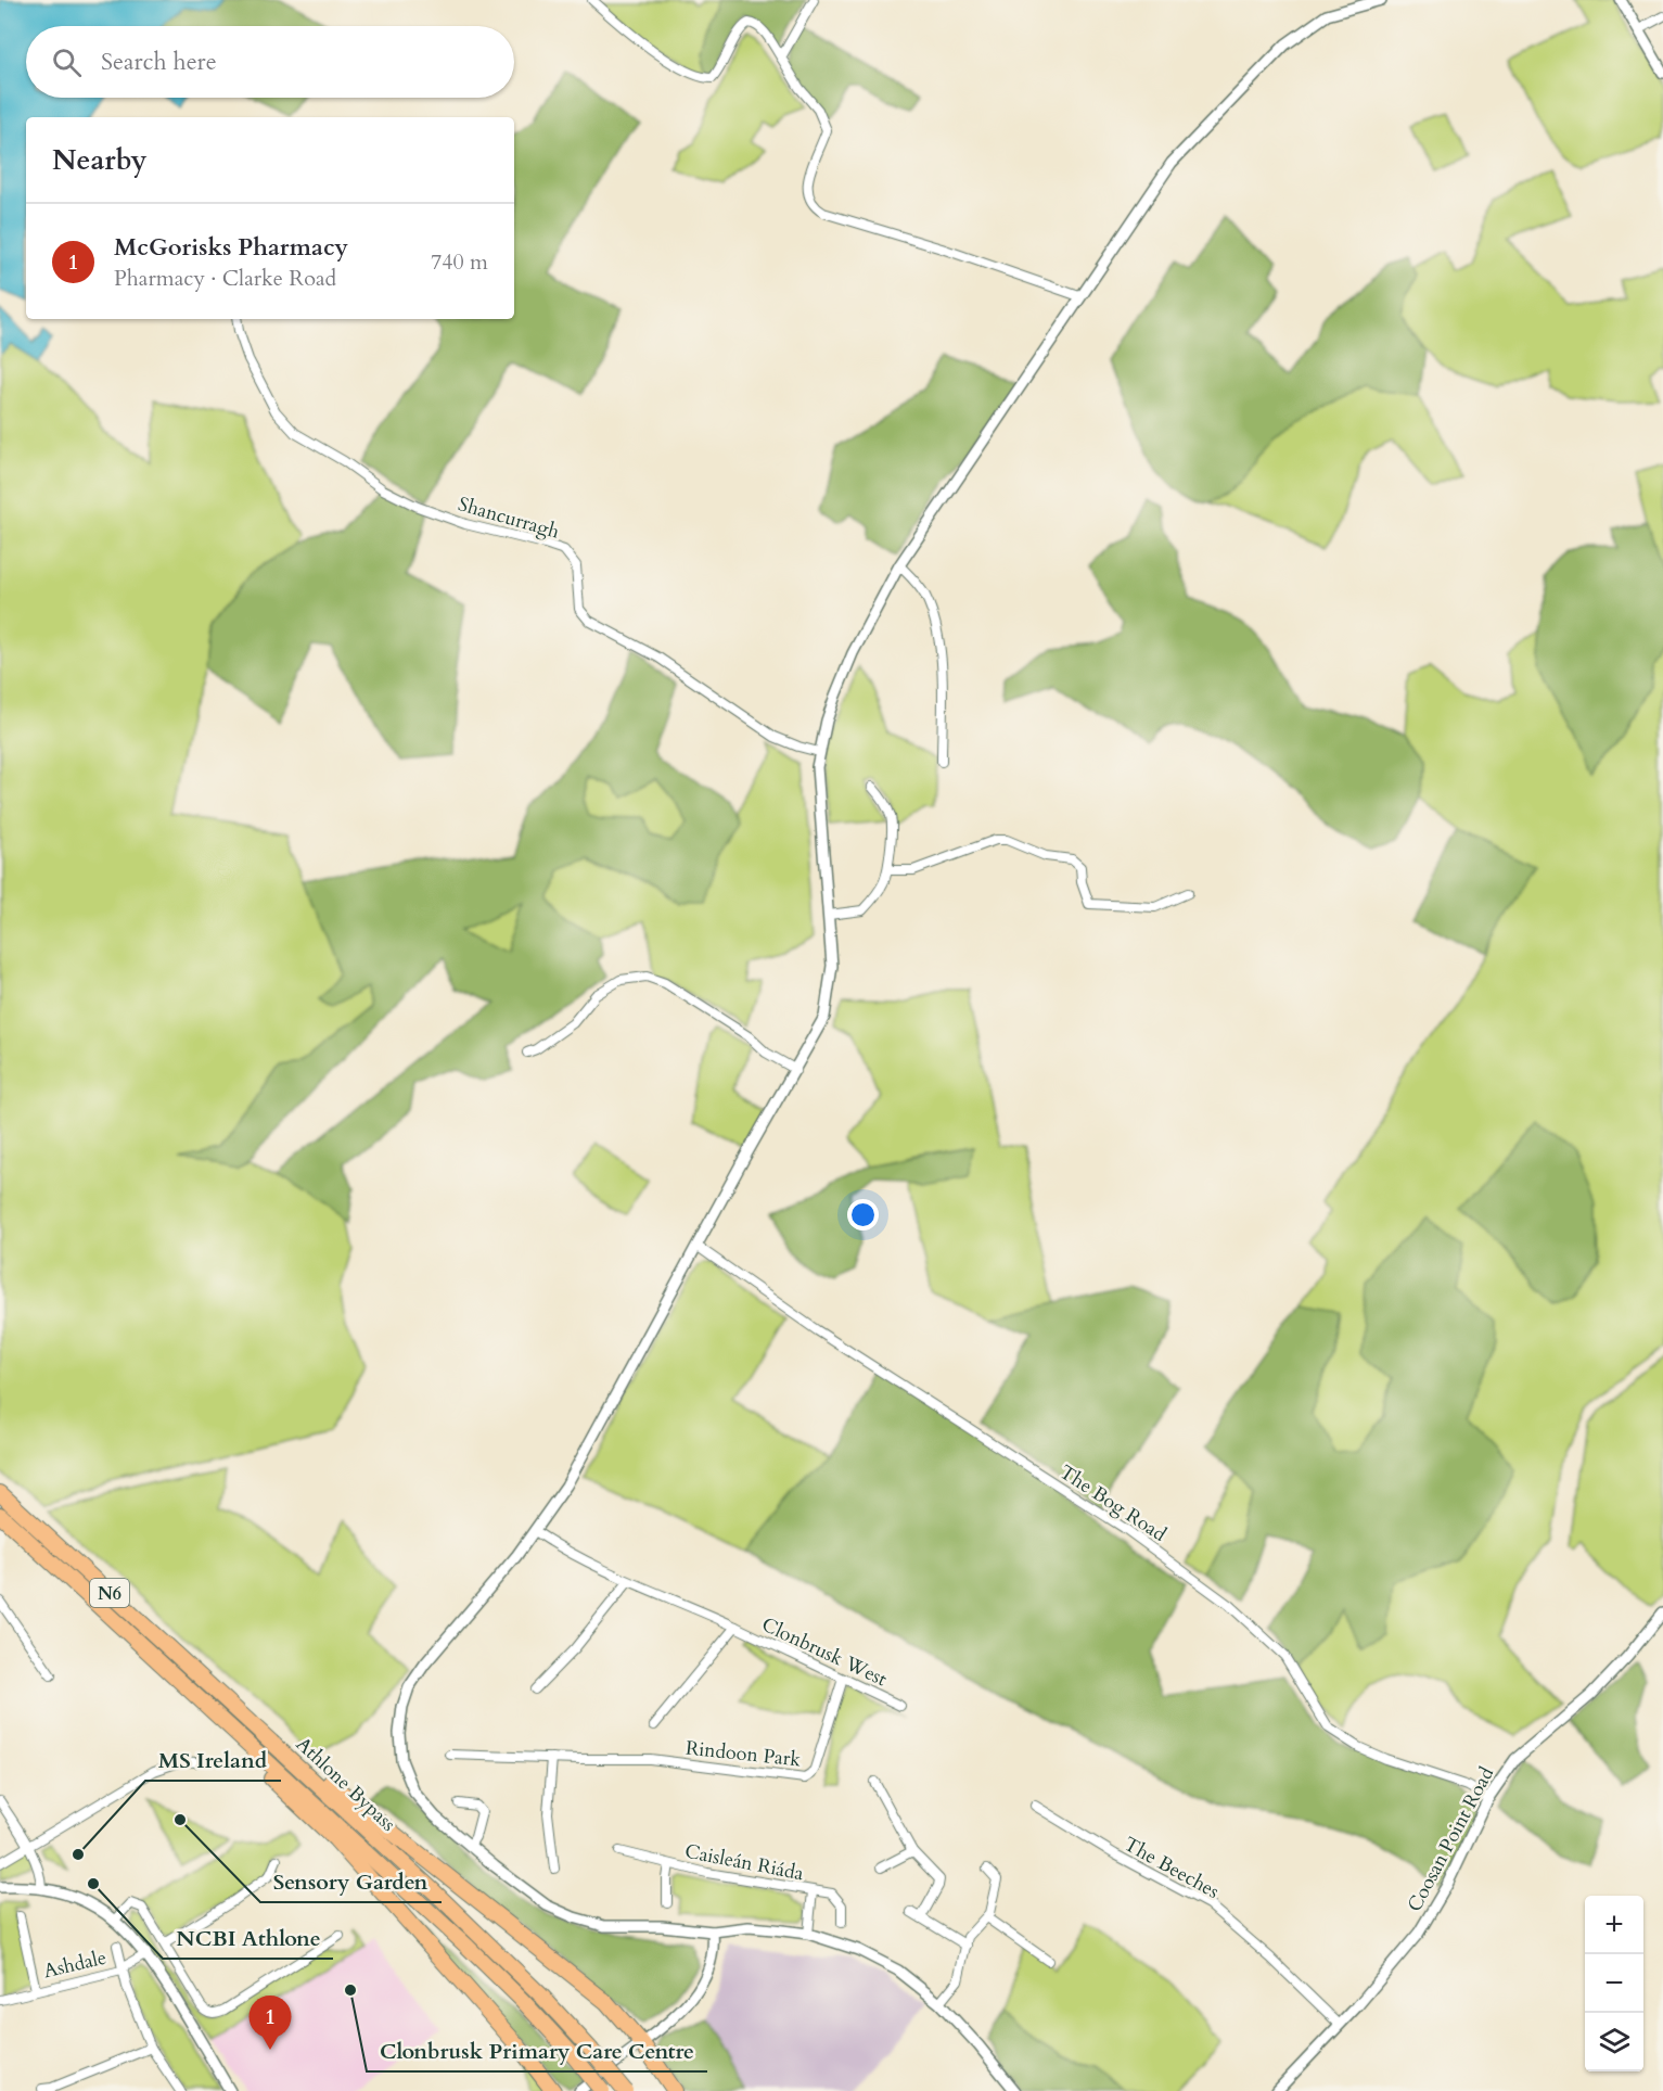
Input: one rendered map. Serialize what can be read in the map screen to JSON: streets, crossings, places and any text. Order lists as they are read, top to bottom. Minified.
{"streets":{"highway":["N6","Athlone Bypass"],"street":["Shancurragh","The Bog Road","Clonbrusk West","Rindoon Park","Coosan Point Road","Caisleán Riáda","The Beeches","Ashdale"]},"crossings":[["The Bog Road","Coosan Point Road"],["N6","Athlone Bypass"],["Clonbrusk West","Rindoon Park"],["Coosan Point Road","The Beeches"]],"places":["Sensory Garden","MS Ireland","NCBI Athlone","Clonbrusk Primary Care Centre"],"page":{"search":"Search here","heading":"Nearby","list":[{"mark":"1","name":"McGorisks Pharmacy","note":"Pharmacy · Clarke Road","value":"740 m"}],"map_buttons":["+","−"],"pins":"1"}}
